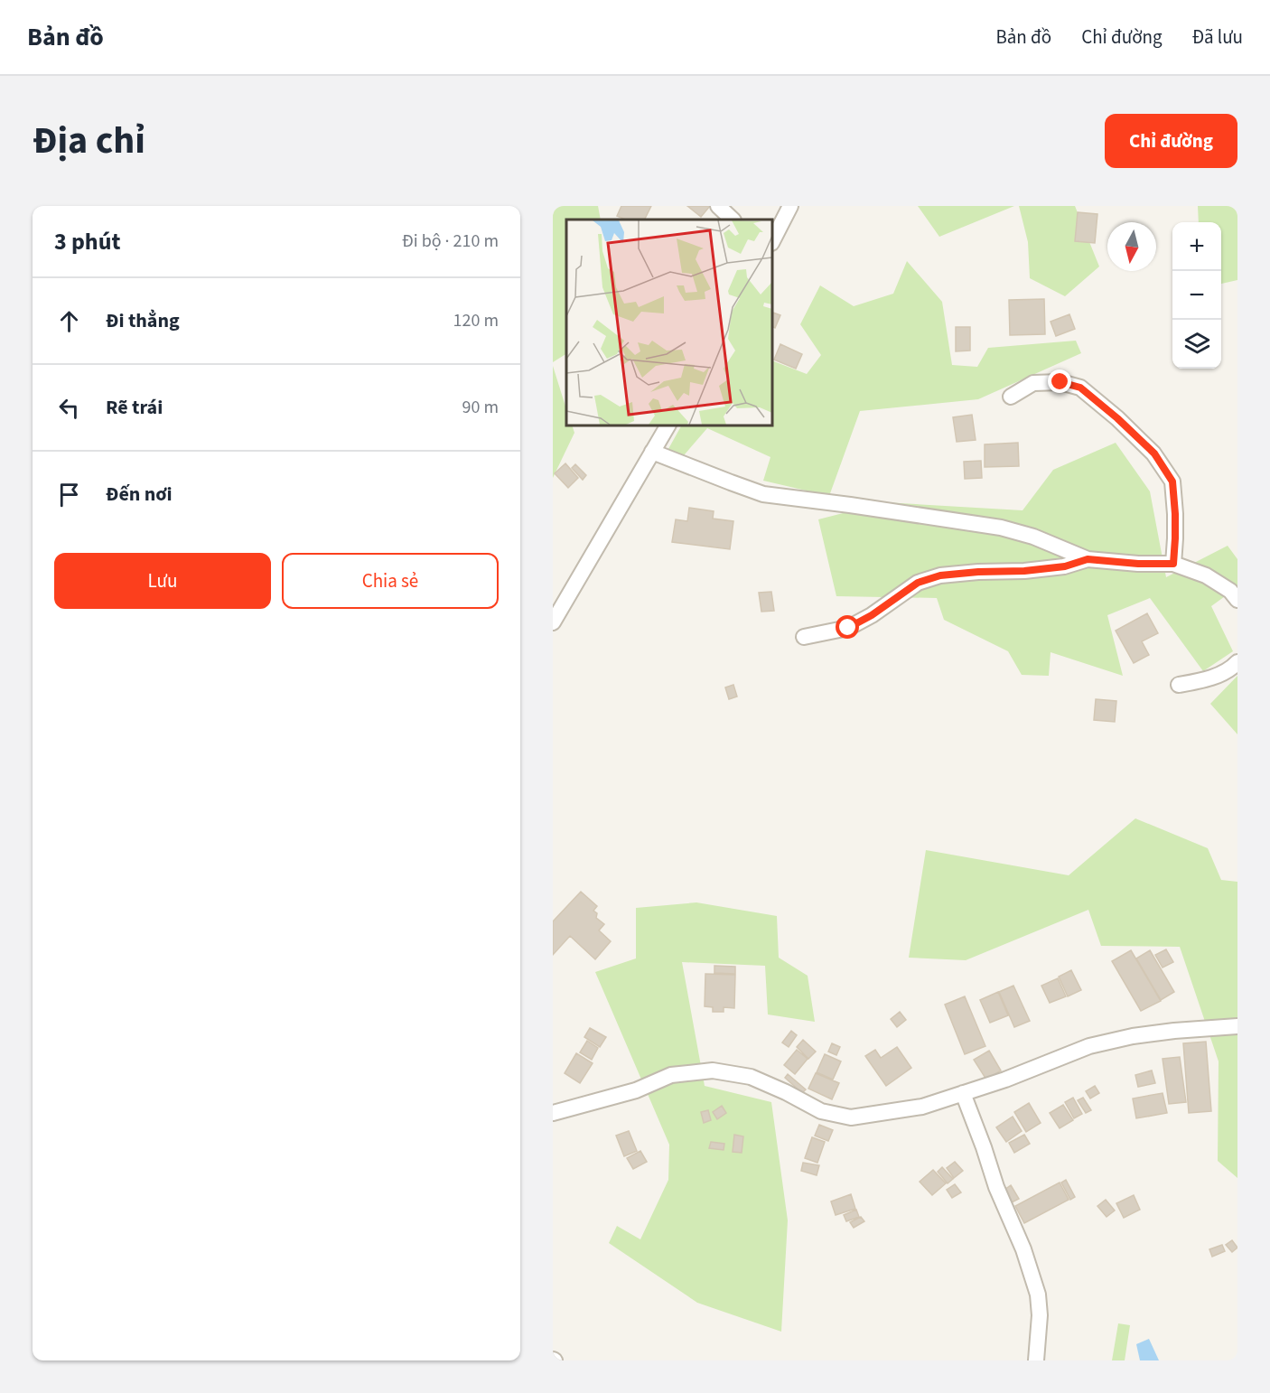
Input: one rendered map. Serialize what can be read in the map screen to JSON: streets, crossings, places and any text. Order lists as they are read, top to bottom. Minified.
{"north":"bottom","page":{"header":"Bản đồ","nav":["Bản đồ","Chỉ đường","Đã lưu"],"title":"Địa chỉ","buttons":["Chỉ đường",["Lưu","Chia sẻ"]],"heading":["3 phút","Đi bộ · 210 m"],"map_buttons":["+","−"],"list":[["Đi thẳng","120 m"],["Rẽ trái","90 m"],"Đến nơi"]}}
